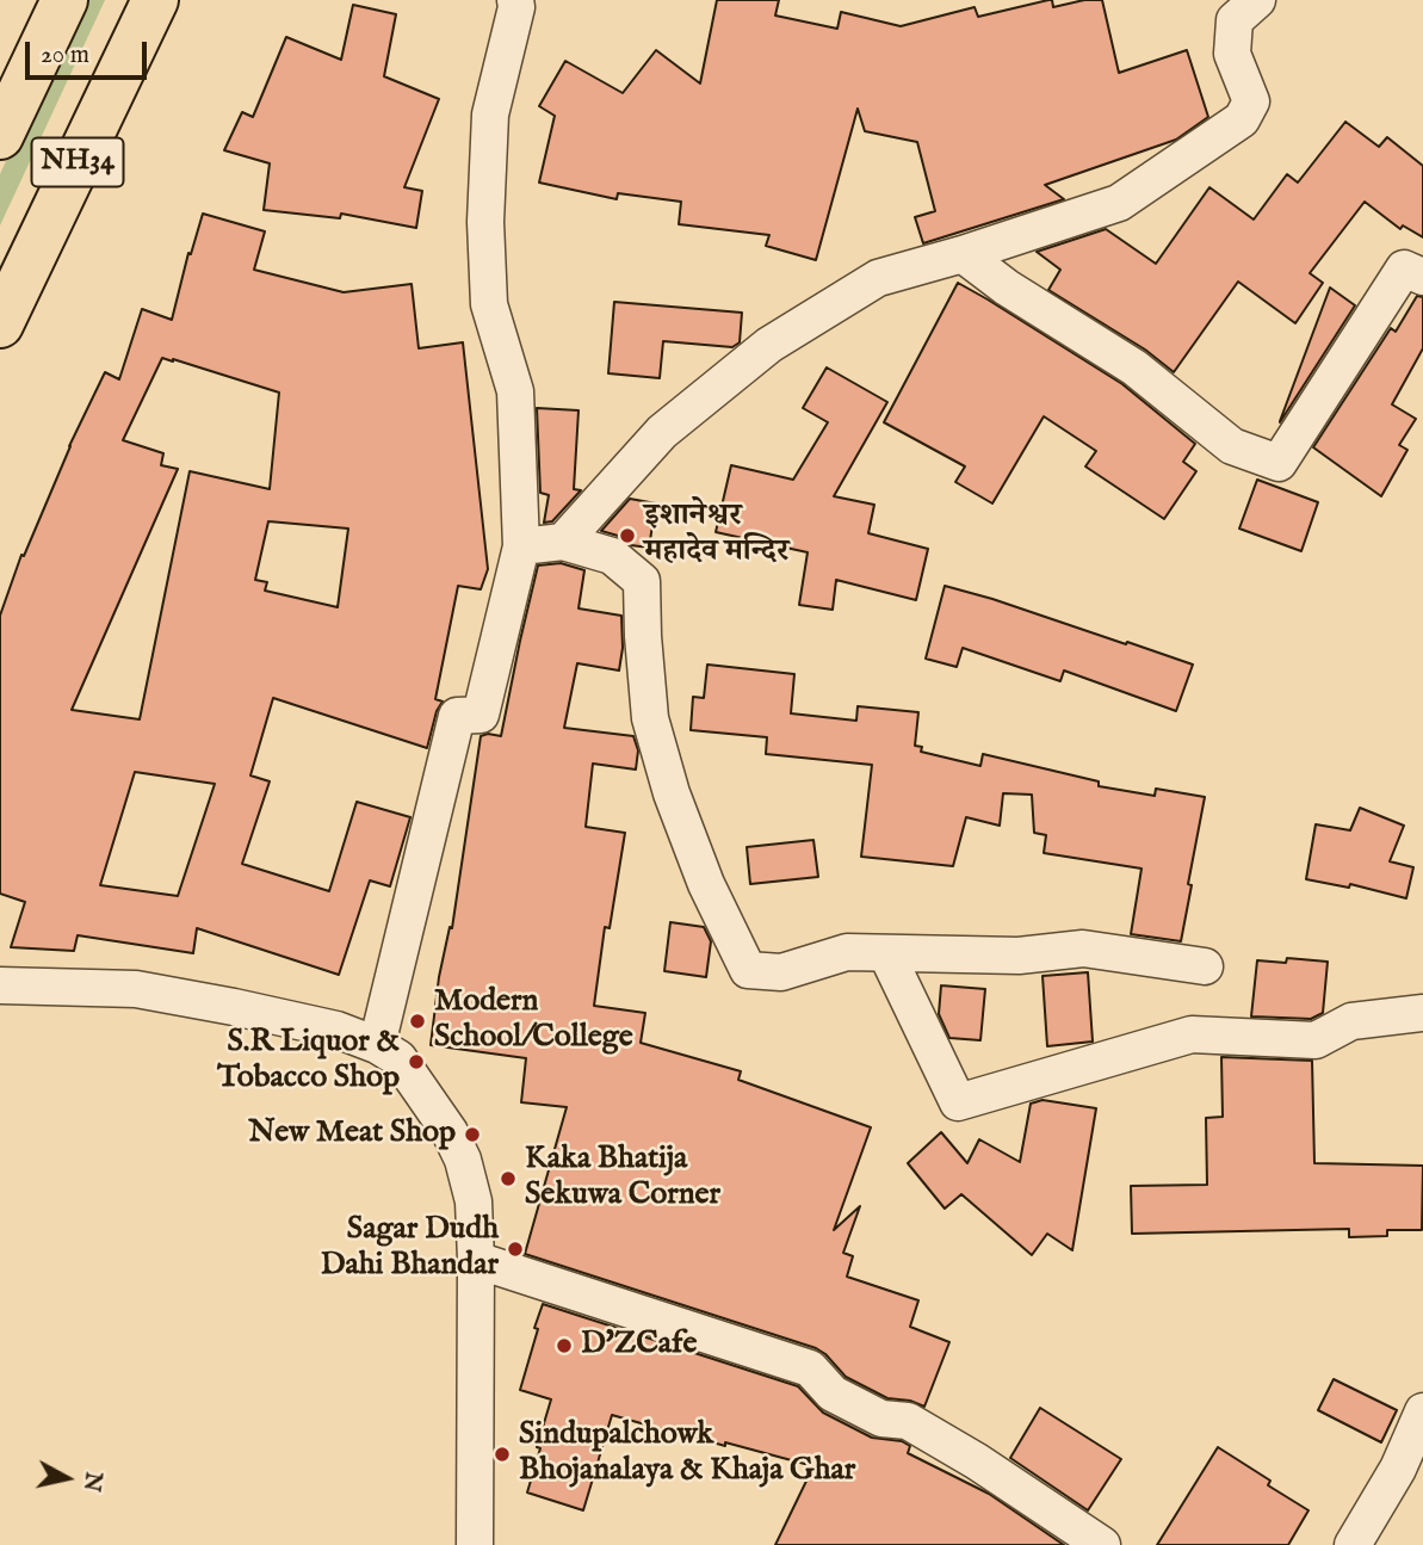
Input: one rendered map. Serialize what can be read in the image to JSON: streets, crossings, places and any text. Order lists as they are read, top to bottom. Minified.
{"streets":{"highway":["NH34"]},"places":["इशानेश्वर महादेव मन्दिर","Modern School/College","S.R Liquor & Tobacco Shop","New Meat Shop","Kaka Bhatija Sekuwa Corner","Sagar Dudh Dahi Bhandar","D'ZCafe","Sindupalchowk Bhojanalaya & Khaja Ghar"],"scale_bar":"20 m","north":"right"}
